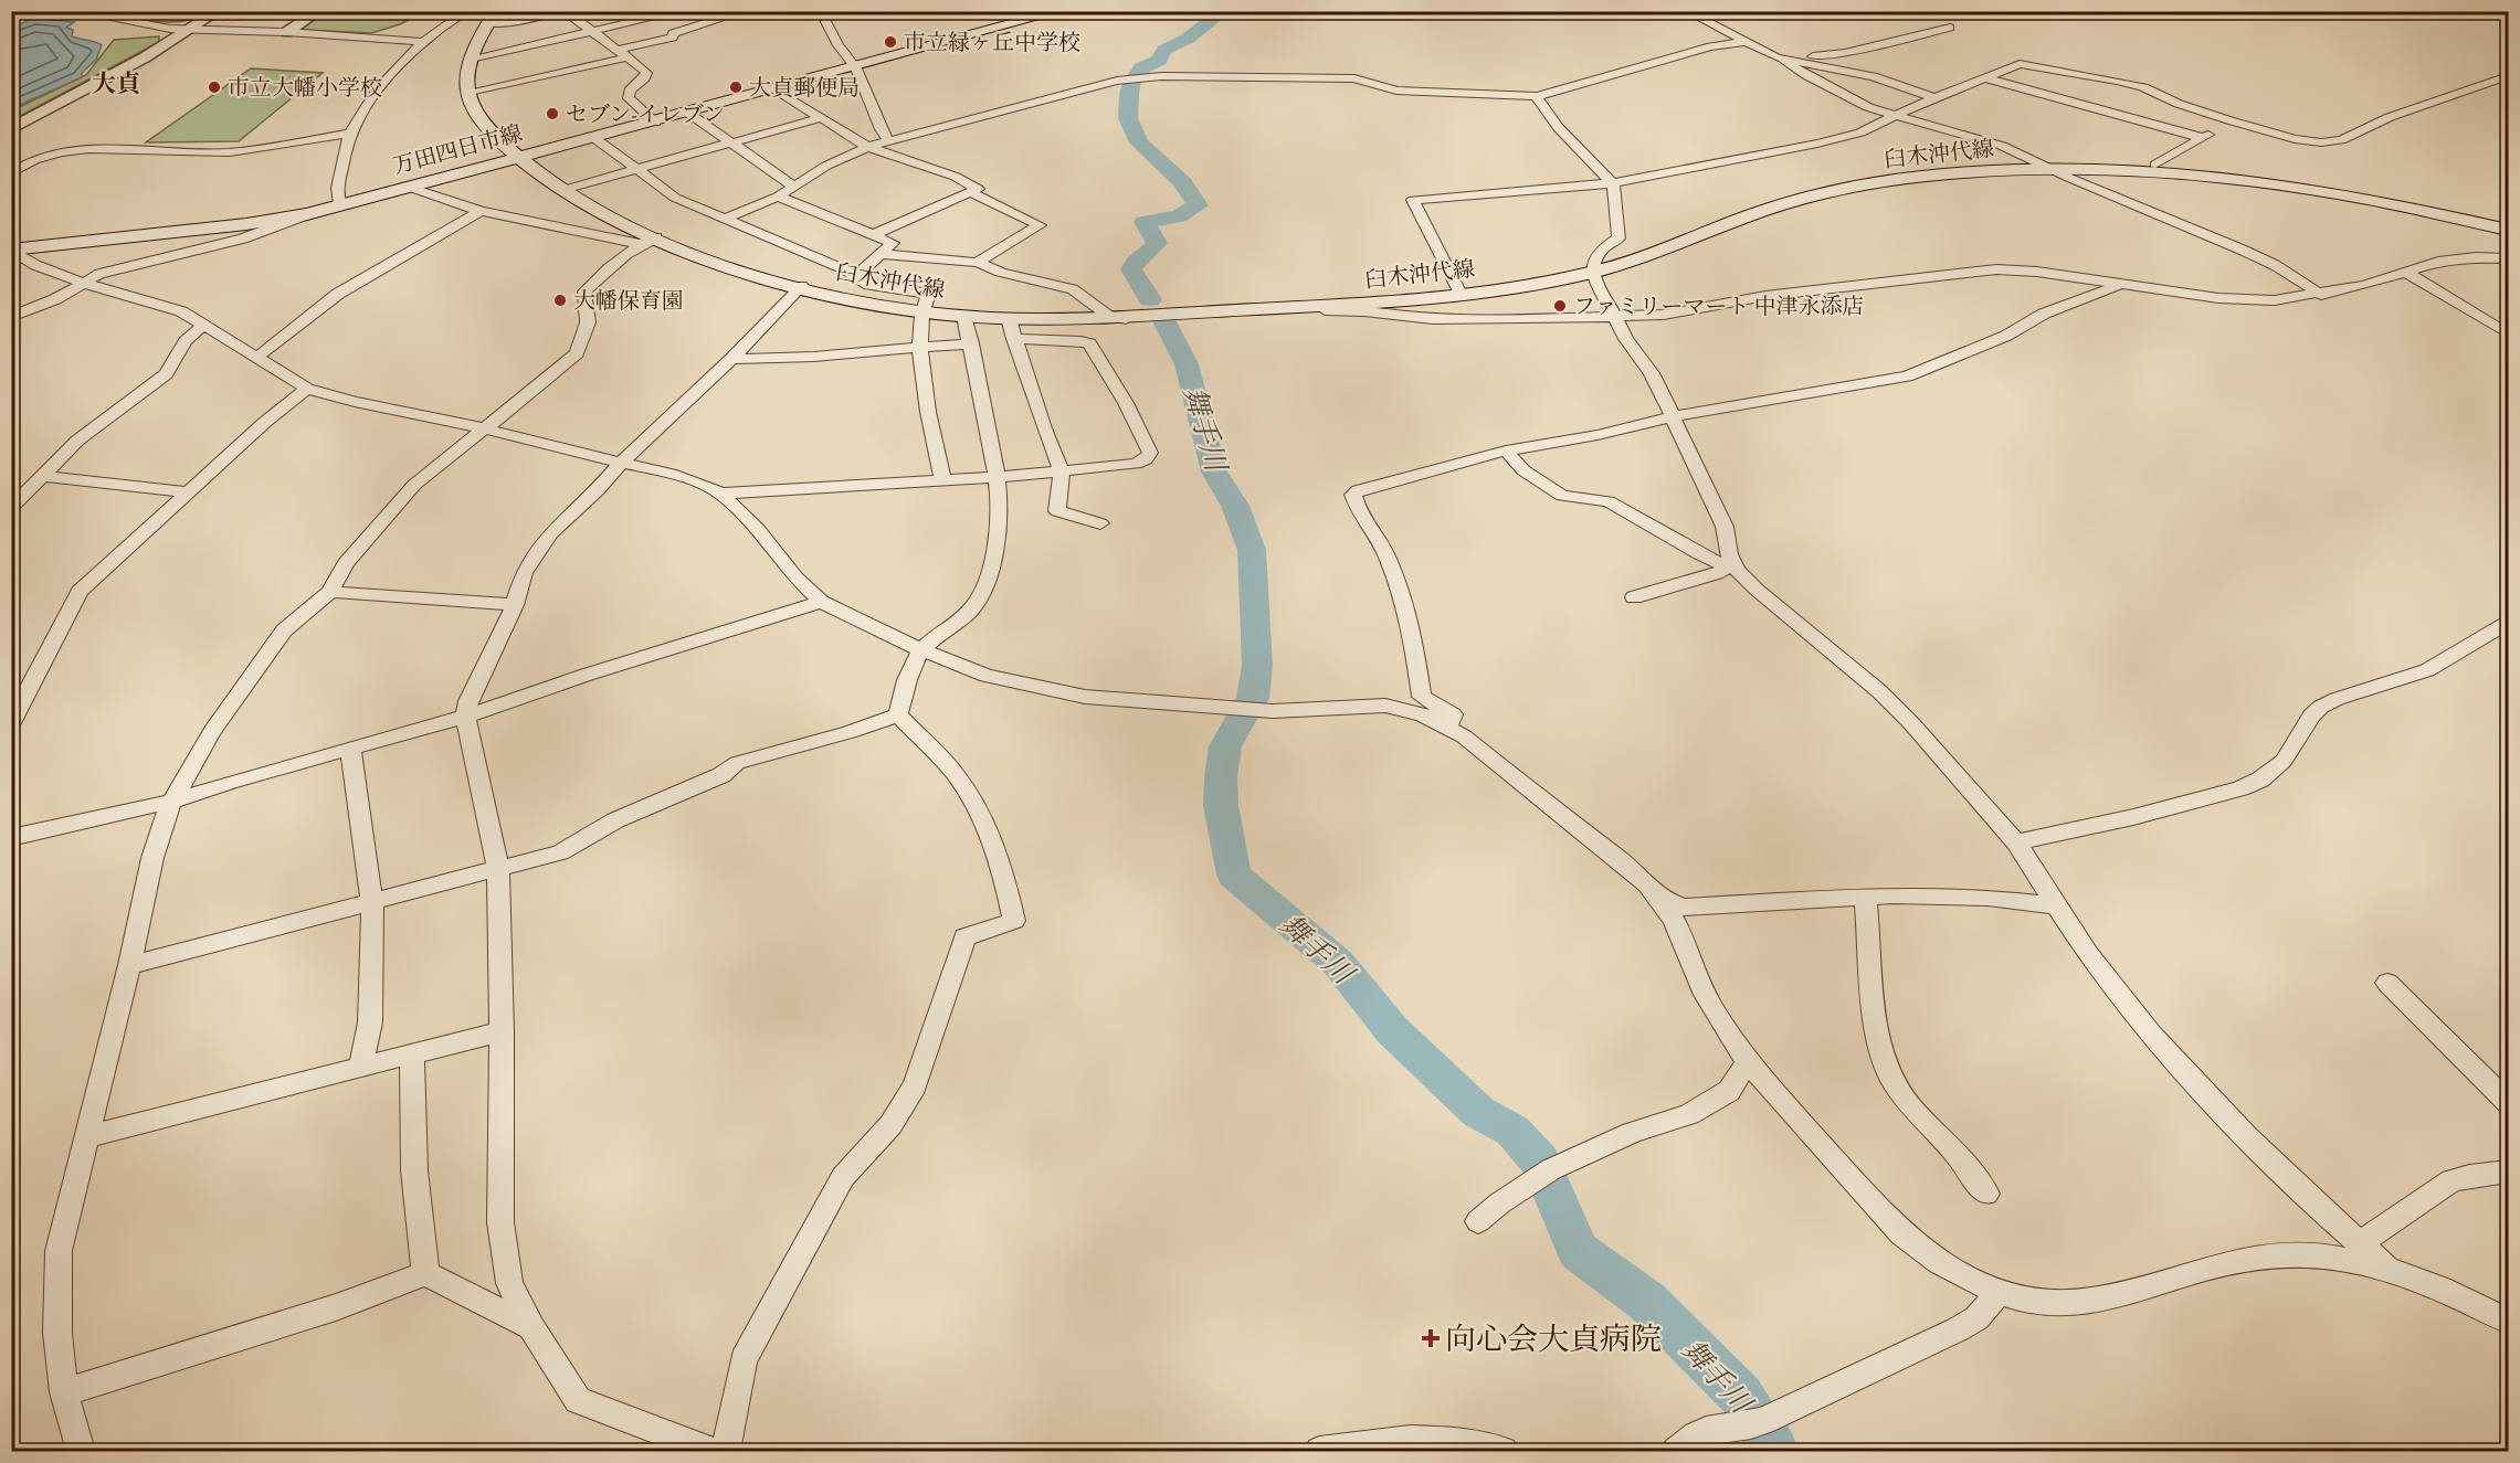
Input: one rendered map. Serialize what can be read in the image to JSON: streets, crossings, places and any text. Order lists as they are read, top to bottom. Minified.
{"streets":{"main road":["万田四日市線","臼木沖代線"]},"crossings":[["万田四日市線","臼木沖代線"]],"districts":["大貞"],"water":["舞手川"],"places":{"other":["市立緑ヶ丘中学校","市立大幡小学校","大貞郵便局","セブン-イレブン","大幡保育園","ファミリーマート 中津永添店"],"health":["向心会大貞病院"]}}
